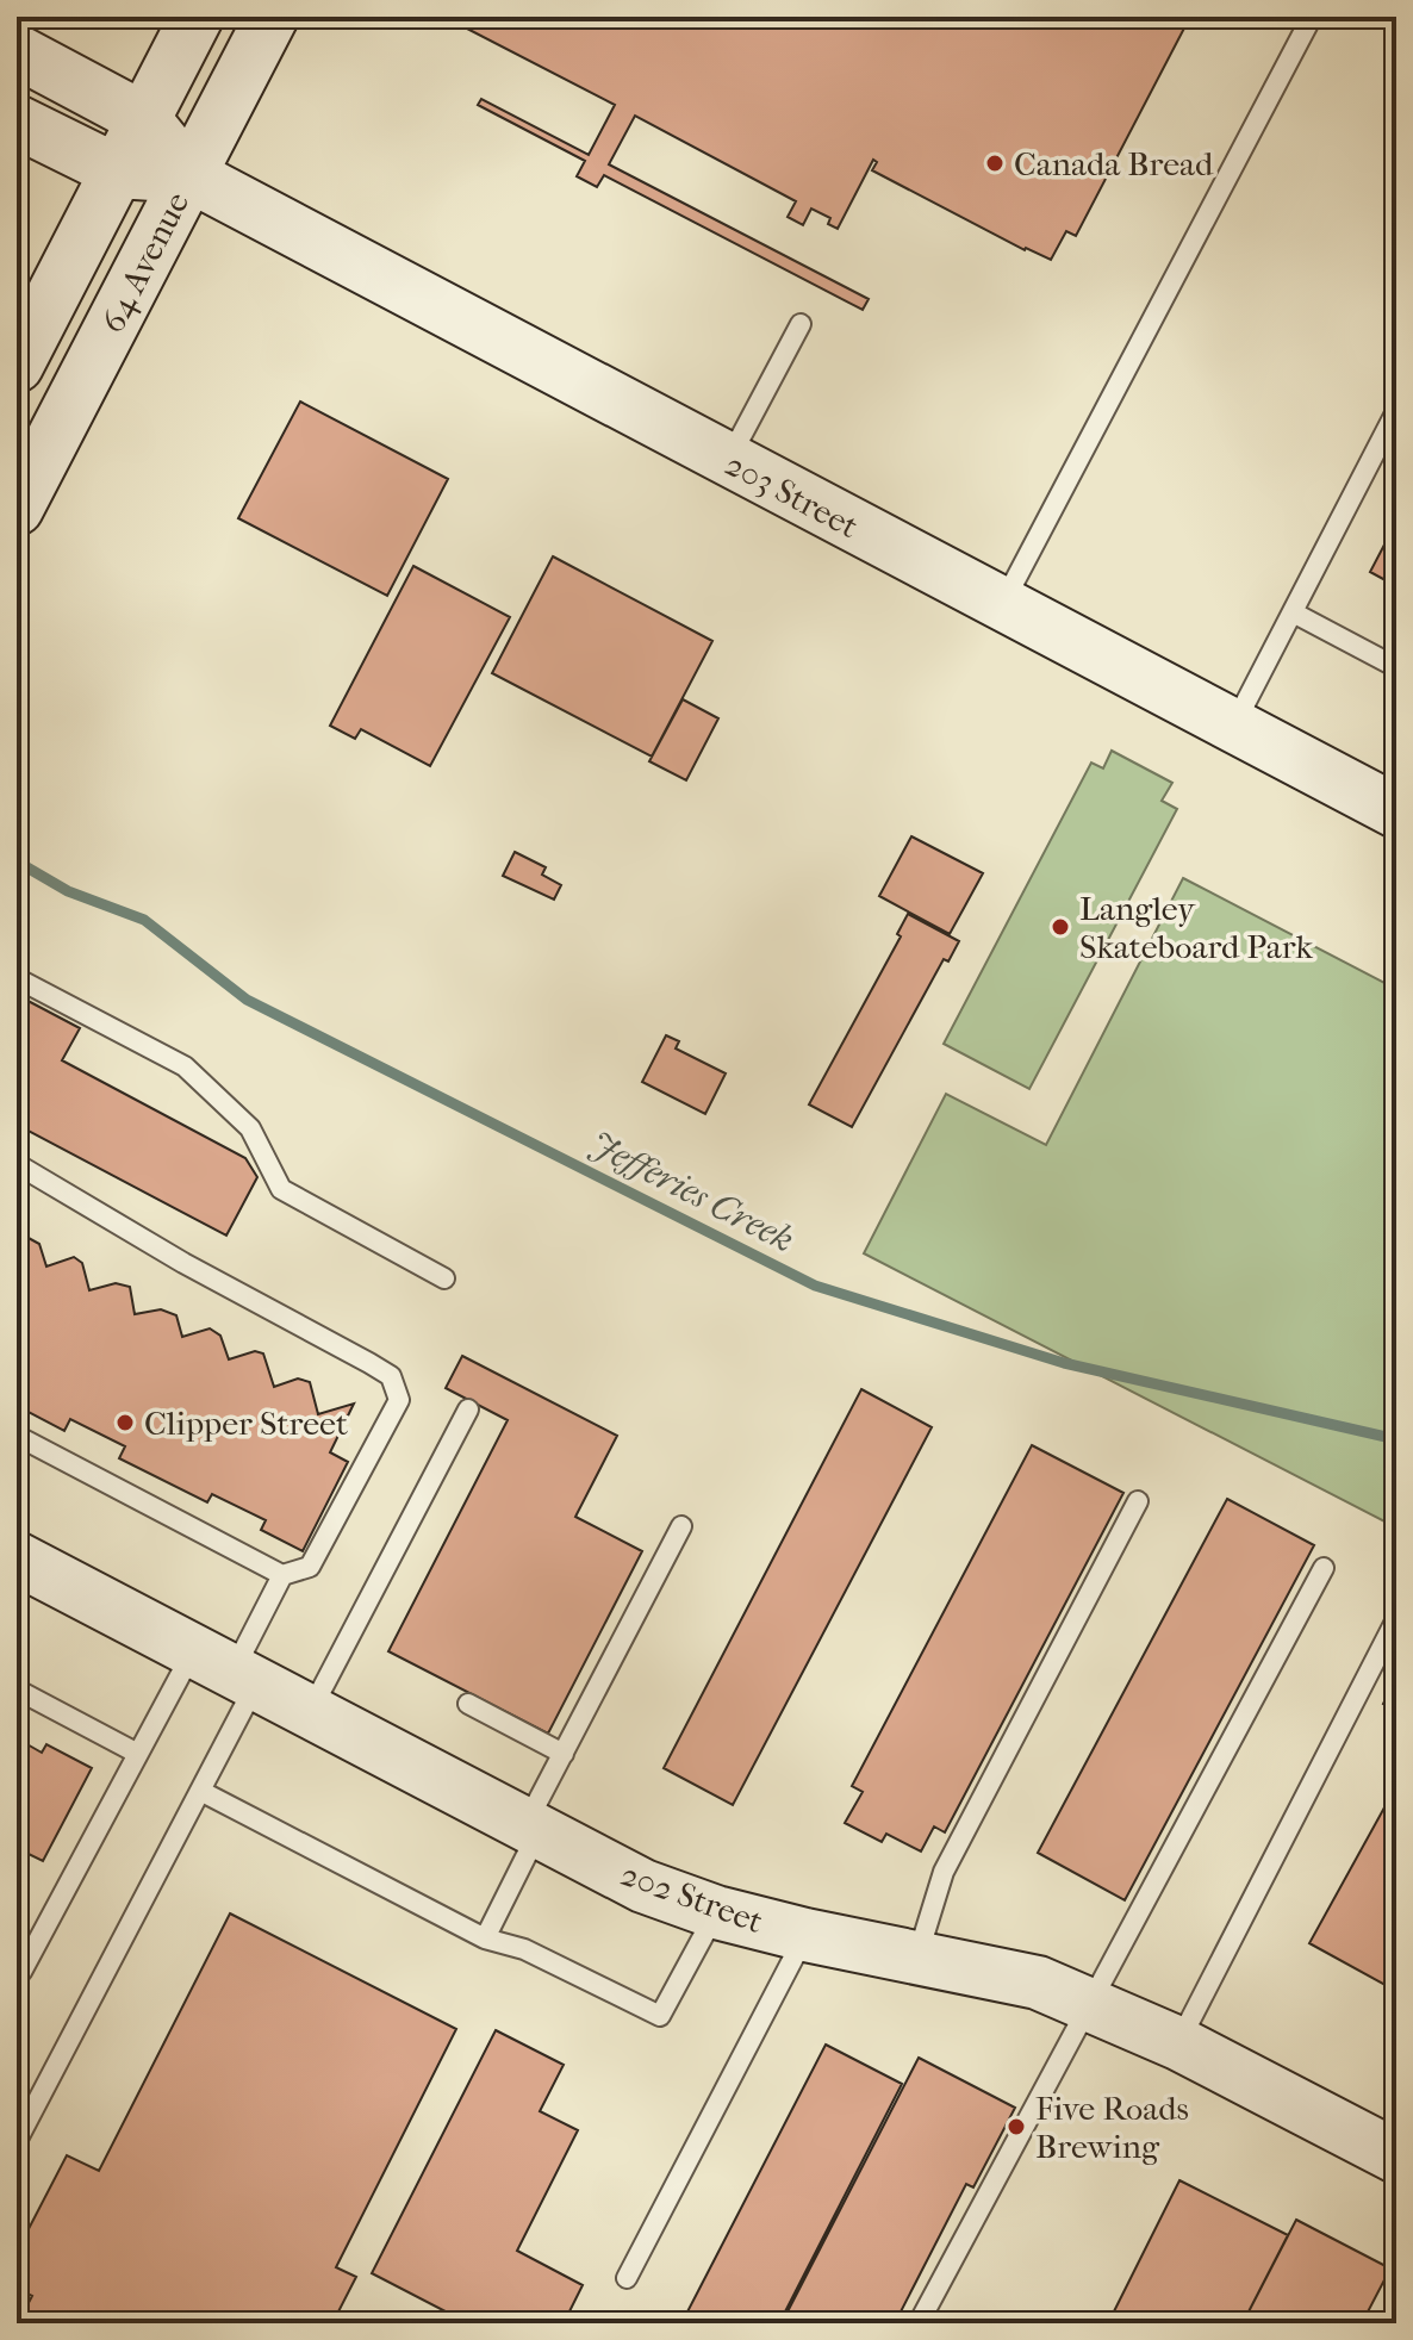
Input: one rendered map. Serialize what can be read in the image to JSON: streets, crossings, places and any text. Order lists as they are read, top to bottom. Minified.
{"streets":{"street":["64 Avenue","203 Street","202 Street"]},"crossings":[["64 Avenue","203 Street"]],"water":["Jefferies Creek"],"places":["Canada Bread","Langley Skateboard Park","Clipper Street","Five Roads Brewing"]}
